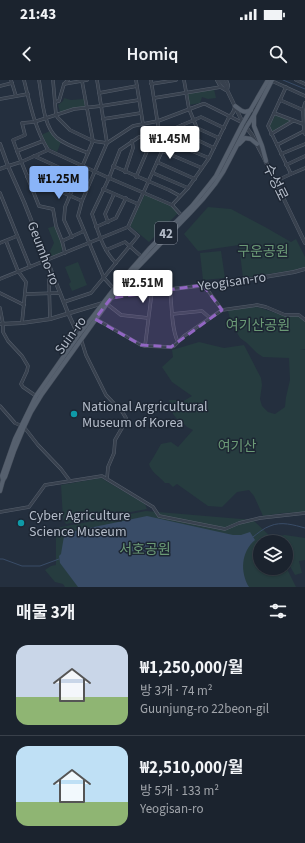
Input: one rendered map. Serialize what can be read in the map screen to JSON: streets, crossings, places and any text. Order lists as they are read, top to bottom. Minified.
{"streets":{"main road":["42","Suin-ro"],"street":["수성로","Geumho-ro","Yeogisan-ro"]},"crossings":[["수성로","Suin-ro"],["Geumho-ro","Suin-ro"],["Yeogisan-ro","Suin-ro"]],"parks":["구운공원","여기산공원","여기산","서호공원"],"places":["National Argricultural Museum of Korea","Cyber Agriculture Science Museum"],"page":{"status":"21:43","header":"Homiq","price":["₩1.45M","₩1.25M","₩2.51M"],"heading":"매물 3개","list":[{"name":"₩1,250,000/월","note":"방 3개 · 74 m² · Guunjung-ro 22beon-gil"},{"name":"₩2,510,000/월","note":"방 5개 · 133 m² · Yeogisan-ro"}]}}
